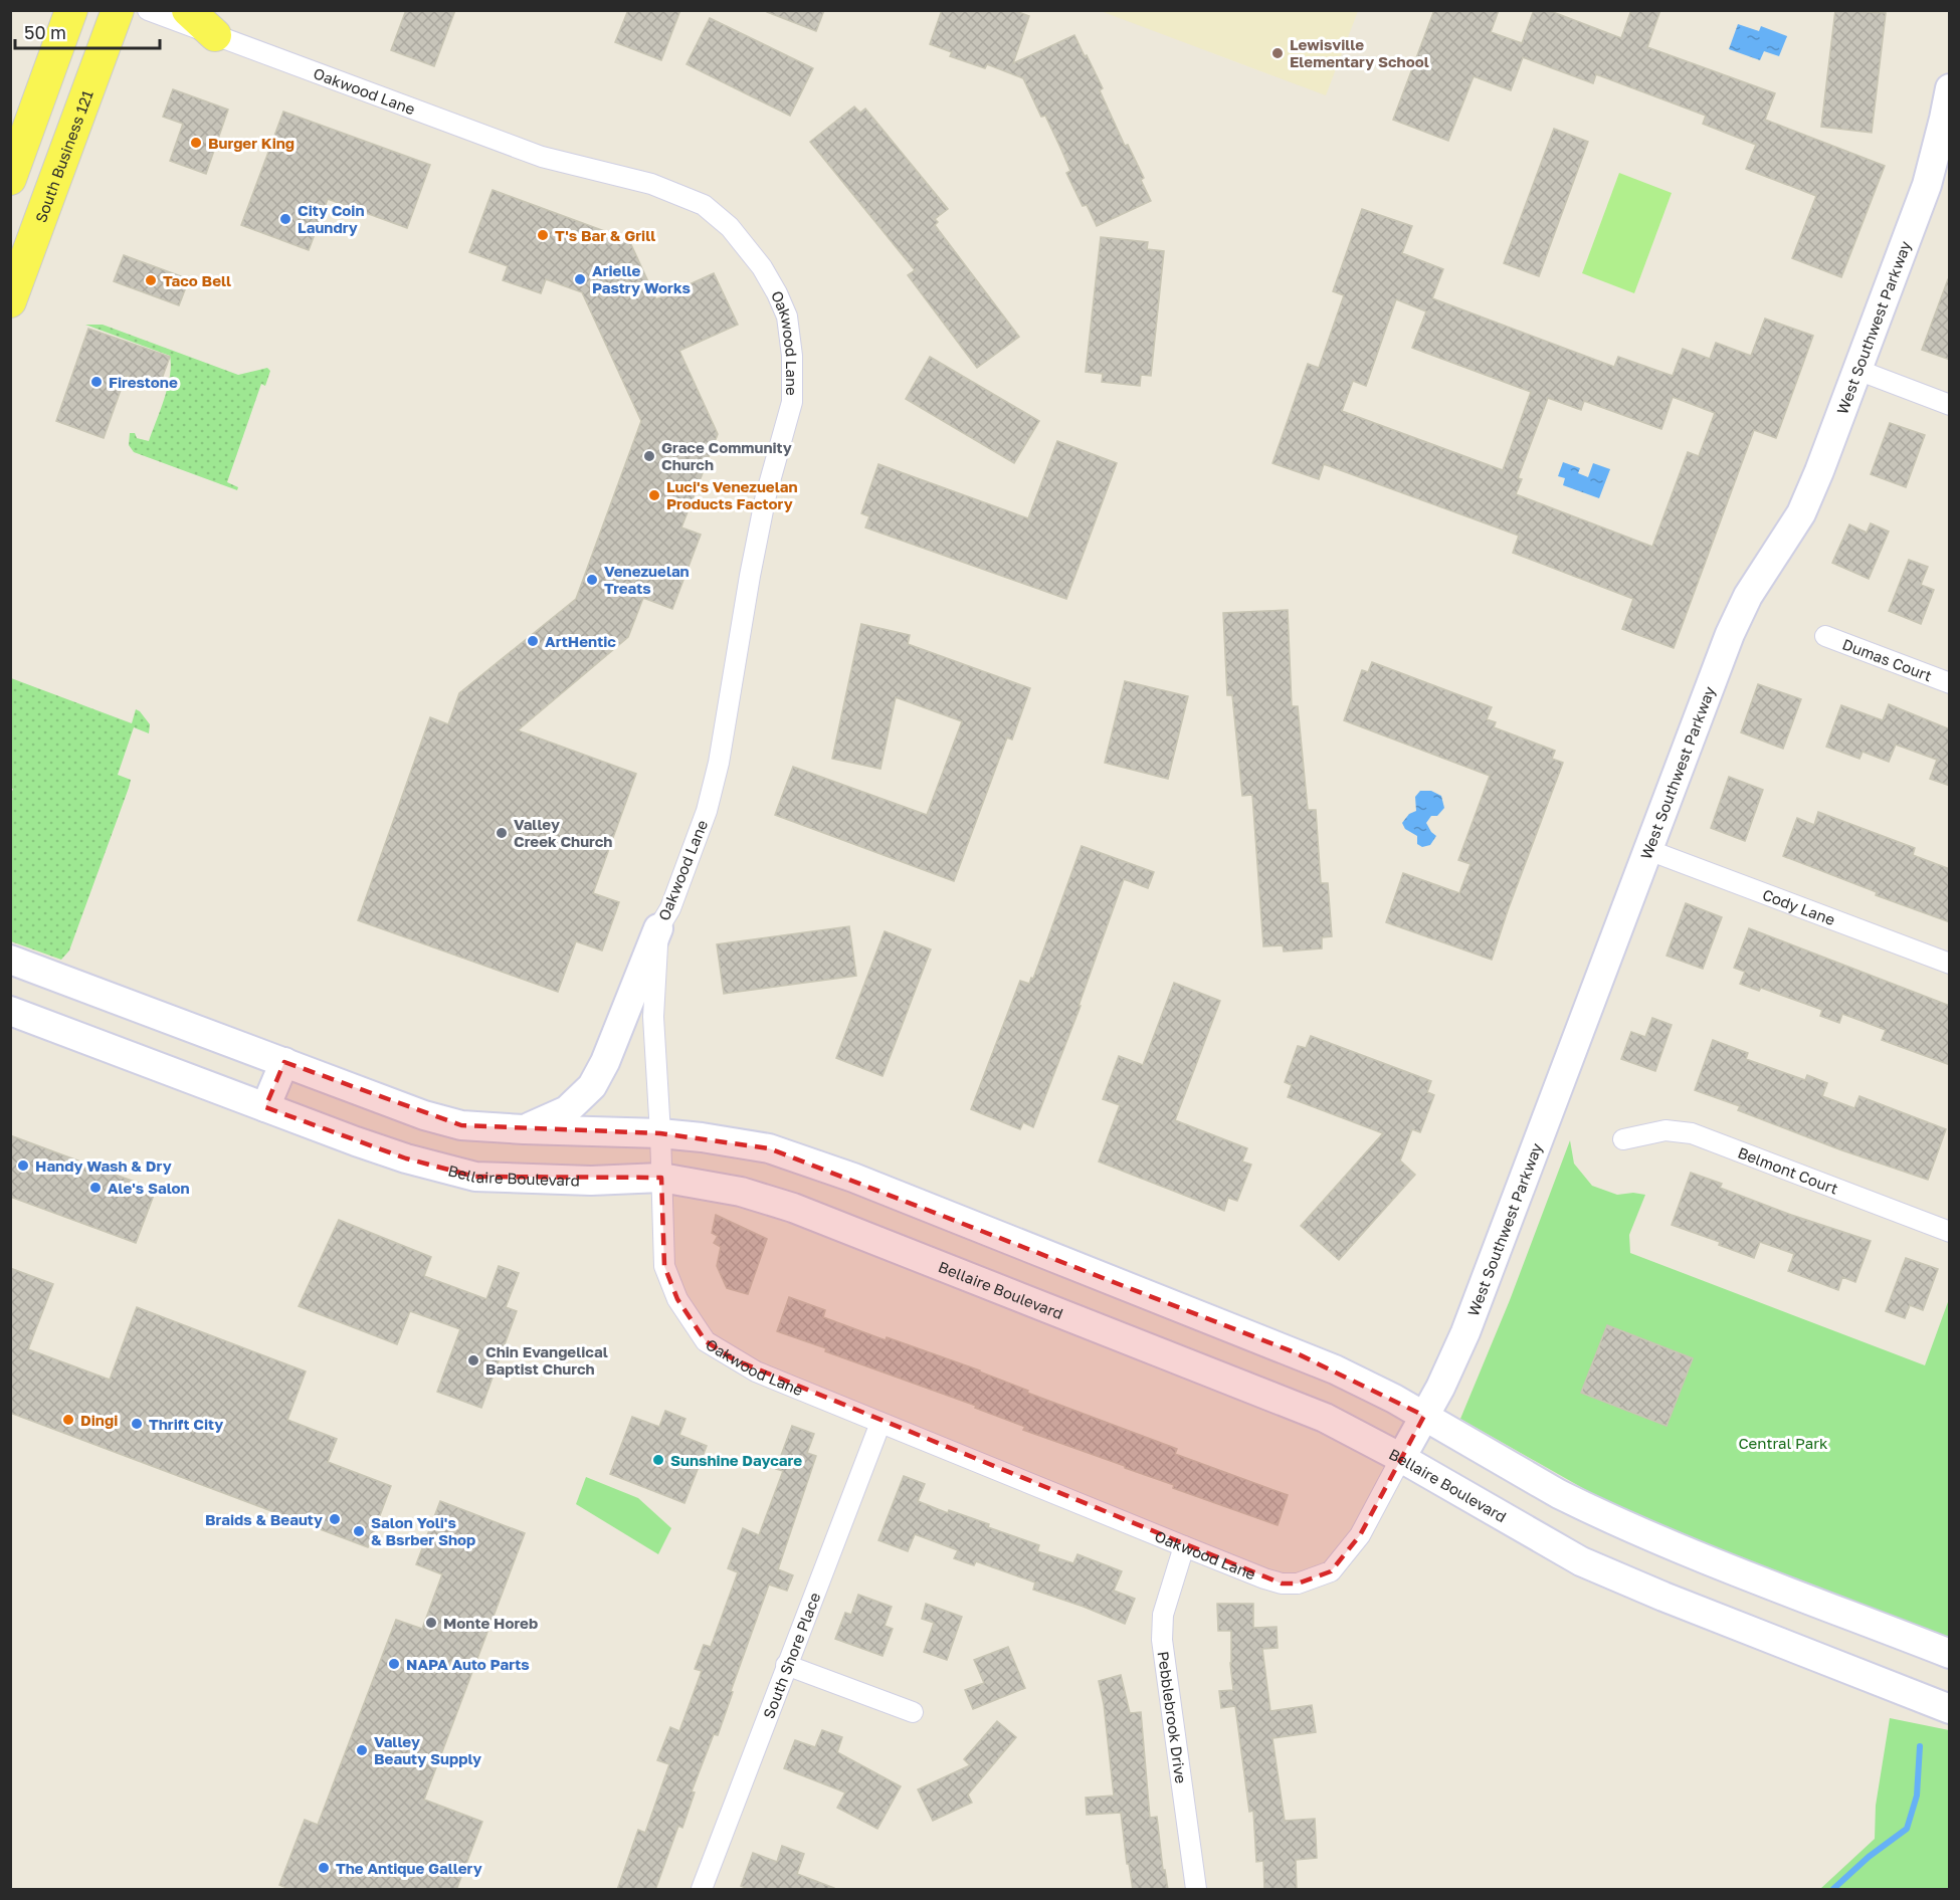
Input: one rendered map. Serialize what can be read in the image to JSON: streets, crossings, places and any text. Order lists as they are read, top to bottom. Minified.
{"streets":{"main road":["South Business 121","West Southwest Parkway","Bellaire Boulevard"],"street":["Oakwood Lane","Dumas Court","Cody Lane","Belmont Court","South Shore Place","Pebblebrook Drive"]},"crossings":[["Oakwood Lane","West Southwest Parkway"],["Oakwood Lane","Bellaire Boulevard"],["Oakwood Lane","South Shore Place"],["Oakwood Lane","Pebblebrook Drive"],["West Southwest Parkway","Cody Lane"],["West Southwest Parkway","Bellaire Boulevard"]],"parks":["Central Park"],"places":["Lewisville Elementary School","Burger King","City Coin Laundry","T's Bar & Grill","Arielle Pastry Works","Taco Bell","Firestone","Grace Community Church","Luci's Venezuelan Products Factory","Venezuelan Treats","ArtHentic","Valley Creek Church","Handy Wash & Dry","Ale's Salon","Chin Evangelical Baptist Church","Dingi","Thrift City","Sunshine Daycare","Braids & Beauty","Salon Yoli's & Bsrber Shop","Monte Horeb","NAPA Auto Parts","Valley Beauty Supply","The Antique Gallery"],"scale_bar":"50 m"}
